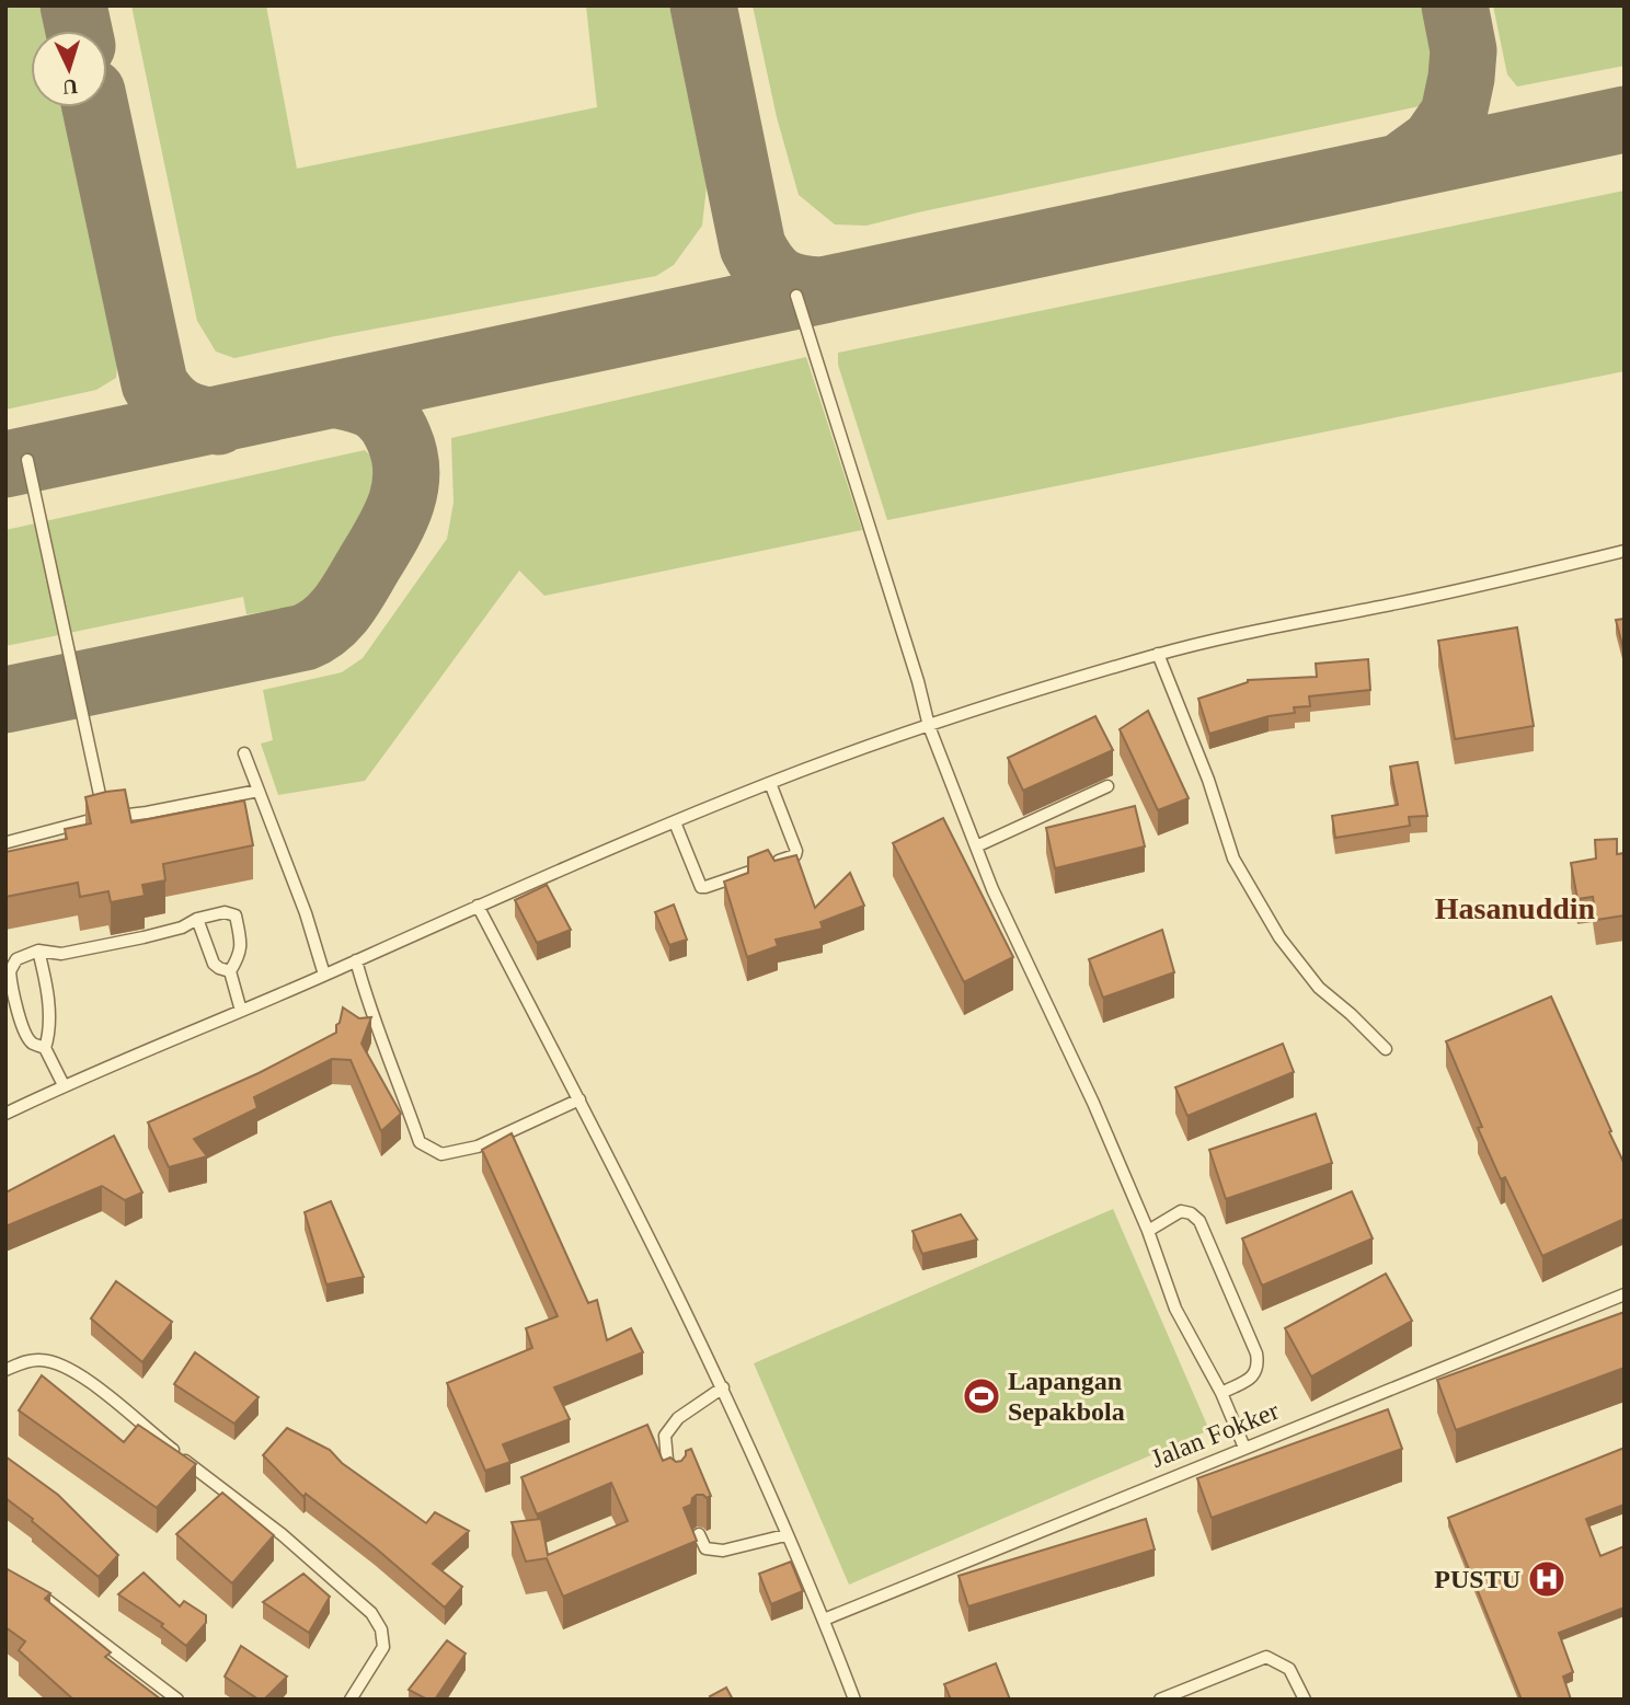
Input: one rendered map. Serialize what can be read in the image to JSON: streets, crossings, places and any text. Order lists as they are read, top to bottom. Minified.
{"streets":{"lane":["Jalan Fokker"]},"districts":["Hasanuddin"],"places":{"sports":["Lapangan Sepakbola"],"hospital":["PUSTU"]},"north":"bottom"}
